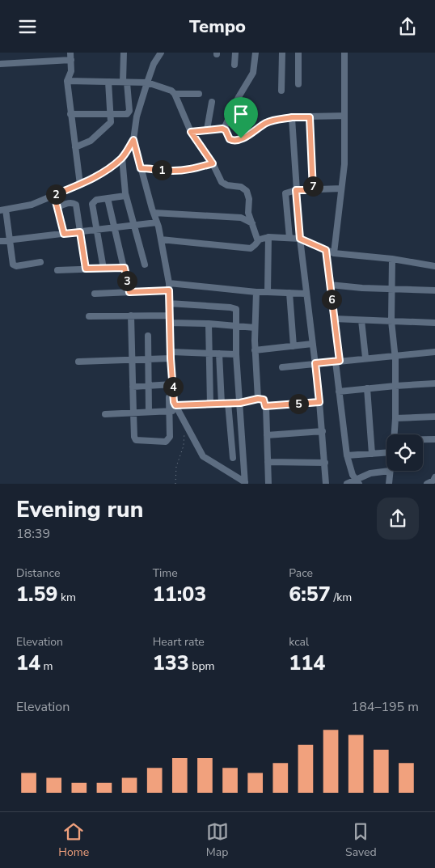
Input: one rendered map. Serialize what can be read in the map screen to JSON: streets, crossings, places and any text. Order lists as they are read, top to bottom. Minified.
{"page":{"header":"Tempo","pins":["1","7","2","3","6","4","5"],"heading":["Evening run","18:39"],"stats":[["Distance","1.59 km"],["Time","11:03"],["Pace","6:57 /km"],["Elevation","14 m"],["Heart rate","133 bpm"],["kcal","114"]],"chart":["Elevation","184–195 m"],"tabs":["Home","Map","Saved"]}}
